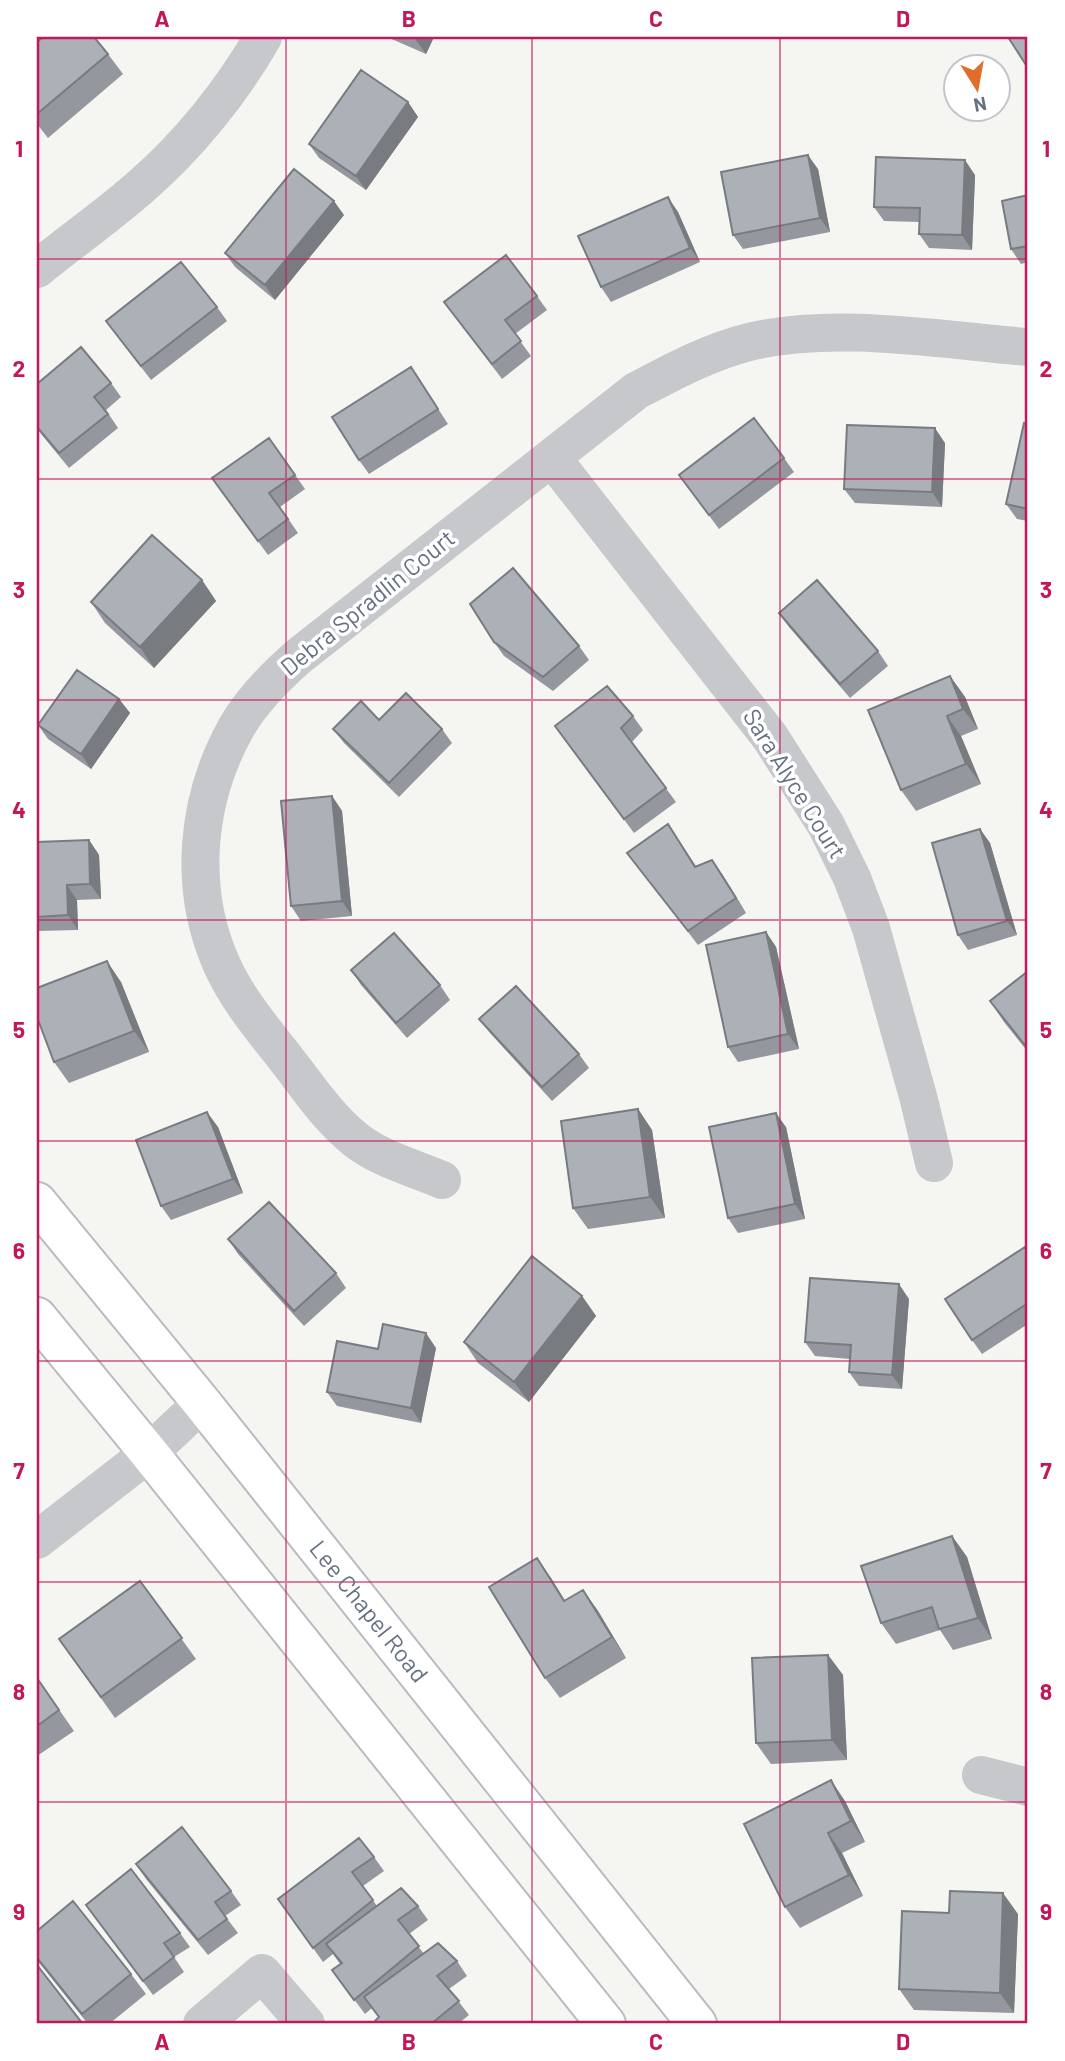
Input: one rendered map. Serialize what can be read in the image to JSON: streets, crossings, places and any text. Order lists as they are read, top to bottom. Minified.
{"streets":{"main road":["Lee Chapel Road"],"street":["Debra Spradlin Court","Sara Alyce Court"]},"crossings":[["Debra Spradlin Court","Sara Alyce Court"]],"north":"bottom","grid":{"columns":["A","B","C","D"],"rows":["1","2","3","4","5","6","7","8","9"]}}
